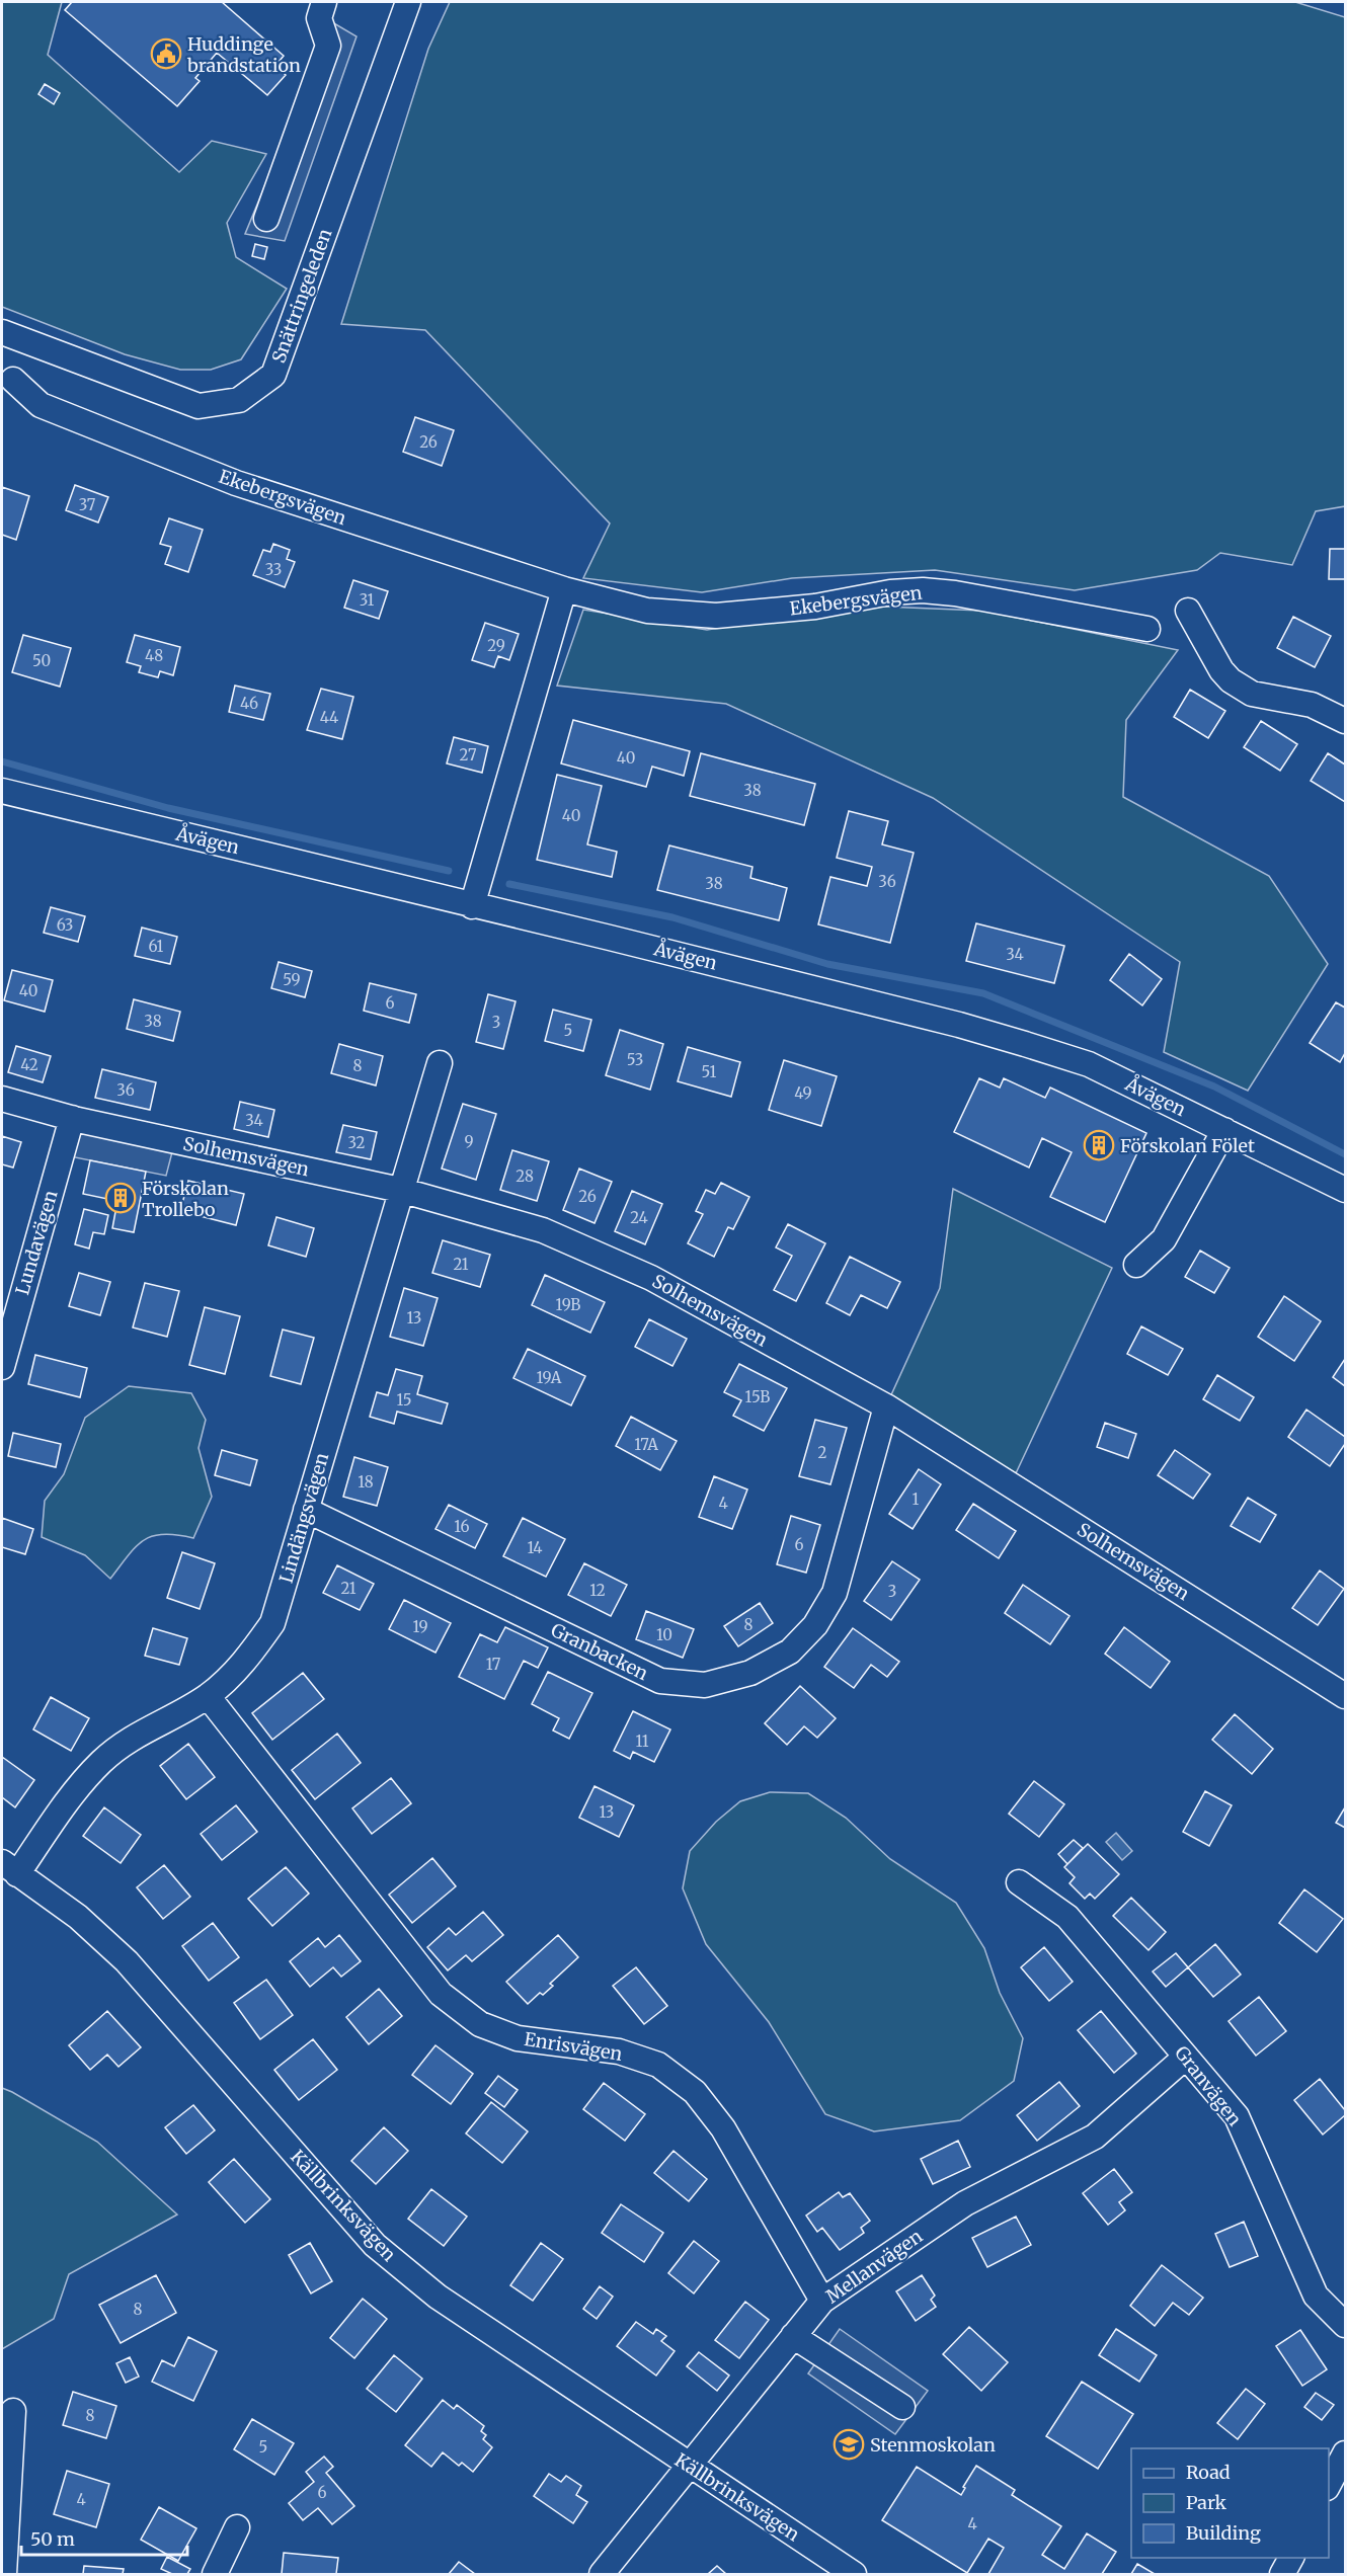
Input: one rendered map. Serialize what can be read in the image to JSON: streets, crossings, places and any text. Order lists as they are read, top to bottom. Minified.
{"streets":{"street":["Snättringeleden","Ekebergsvägen","Åvägen","Solhemsvägen","Lundavägen","Lindängsvägen","Granbacken","Enrisvägen","Granvägen","Källbrinksvägen","Mellanvägen"]},"crossings":[["Solhemsvägen","Lundavägen"],["Solhemsvägen","Lindängsvägen"],["Solhemsvägen","Granbacken"],["Lindängsvägen","Granbacken"],["Lindängsvägen","Enrisvägen"],["Lindängsvägen","Källbrinksvägen"],["Enrisvägen","Mellanvägen"],["Granvägen","Mellanvägen"],["Källbrinksvägen","Mellanvägen"]],"places":{"public building":["Huddinge brandstation"],"building":["Förskolan Fölet","Förskolan Trollebo"],"school or university":["Stenmoskolan"]},"house_numbers":["26","37","33","31","29","48","50","46","44","27","40","38","40","36","38","63","61","34","59","40","6","38","3","5","53","42","8","51","36","49","34","9","32","28","26","24","21","19B","13","19A","15B","15","17A","2","18","1","4","16","6","14","21","12","3","8","19","10","17","11","13","8","8","5","6","4","4"],"legend":["Road","Park","Building"],"scale_bar":"50 m"}
